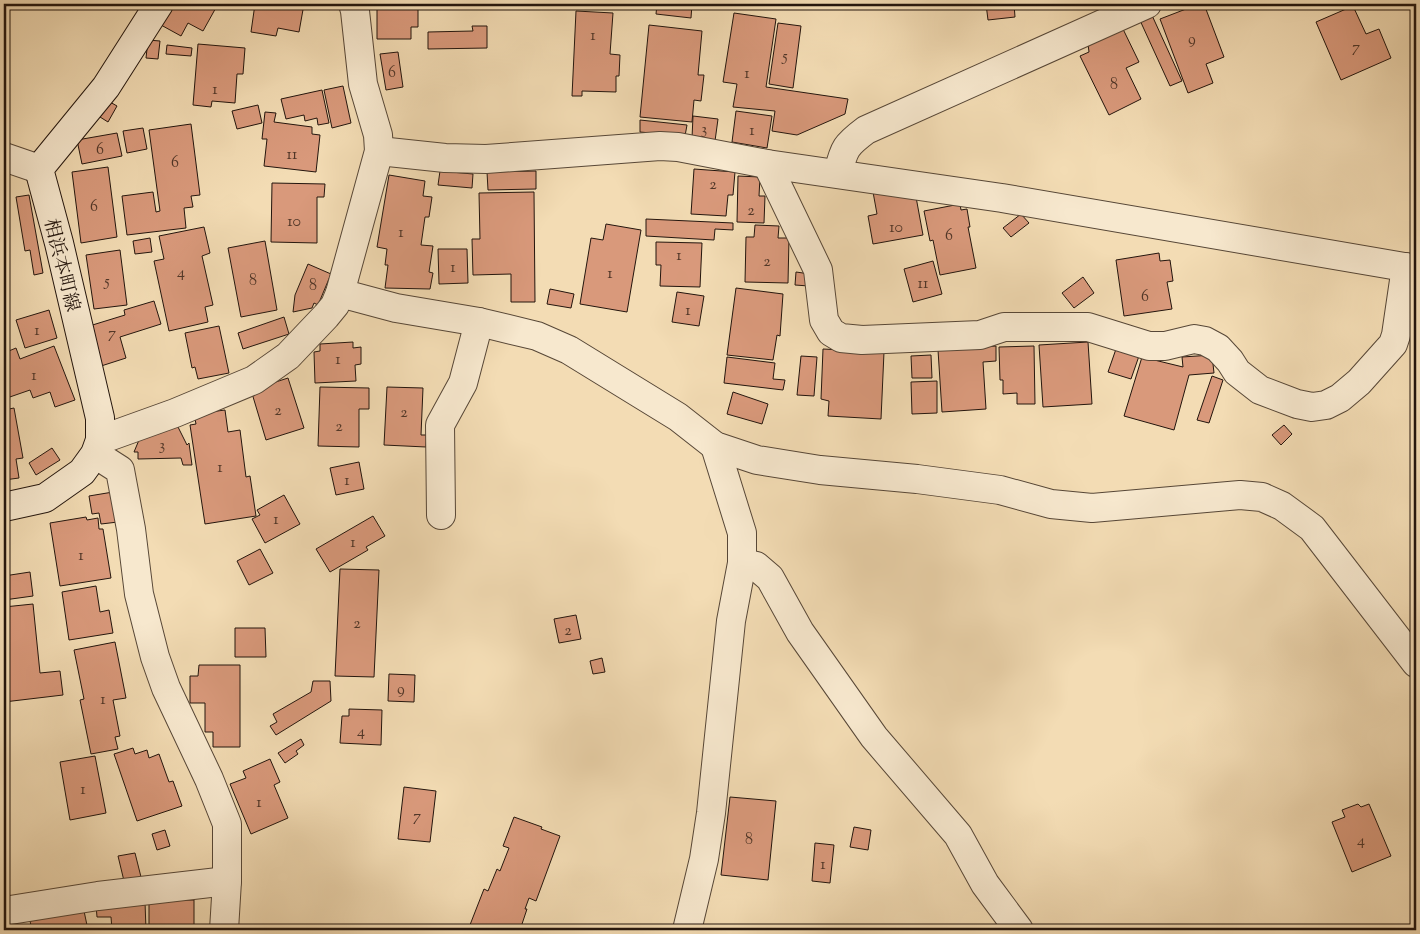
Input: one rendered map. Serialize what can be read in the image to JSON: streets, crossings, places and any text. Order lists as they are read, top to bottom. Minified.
{"streets":{"street":["相浜本町線"]},"house_numbers":["1","9","7","5","6","1","8","1","3","1","6","11","6","2","6","2","10","10","1","6","1","2","1","4","1","8","5","11","8","6","1","1","7","1","1","2","2","2","3","1","1","1","1","1","2","2","9","1","4","1","1","7","8","4","1"]}
